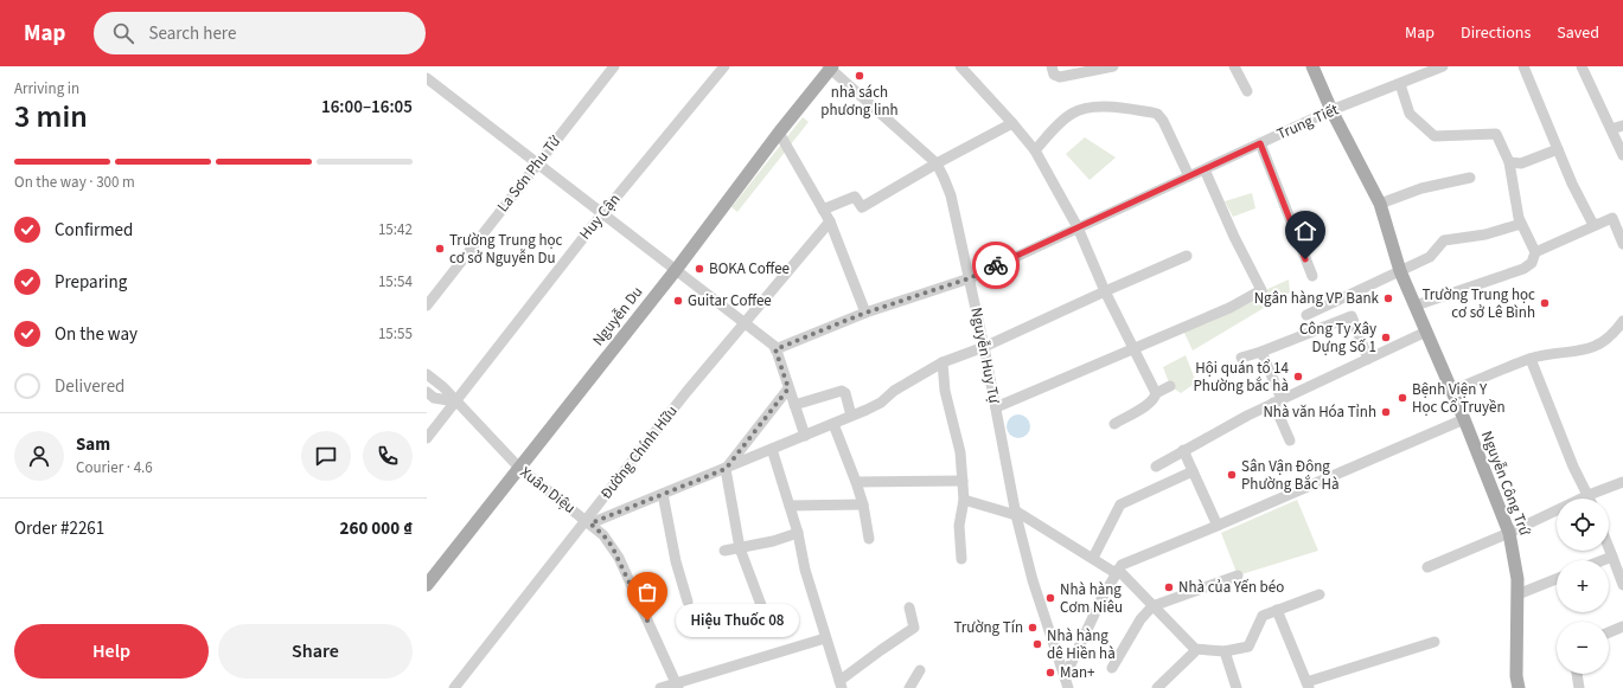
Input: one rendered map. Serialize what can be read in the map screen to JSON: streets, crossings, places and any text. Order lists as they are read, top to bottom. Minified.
{"streets":{"main road":["Nguyễn Du","Nguyễn Công Trứ"],"street":["Trung Tiết","La Sơn Phu Tử","Huy Cận","Nguyễn Huy Tự","Đường Chính Hữu","Xuân Diệu"]},"crossings":[["Trung Tiết","Nguyễn Huy Tự"],["Trung Tiết","Nguyễn Công Trứ"],["Huy Cận","Xuân Diệu"],["Nguyễn Du","Nguyễn Huy Tự"],["Nguyễn Du","Xuân Diệu"],["Đường Chính Hữu","Xuân Diệu"]],"places":["nhà sách phương linh","Trường Trung học cơ sở Nguyễn Du","BOKA Coffee","Ngân hàng VP Bank","Guitar Coffee","Trường Trung học cơ sở Lê Bình","Công Ty Xây Dựng Số 1","Hội quán tổ 14 Phường bắc hà","Bệnh Viện Y Học Cổ Truyền","Nhà văn Hóa Tỉnh","Sân Vận Động Phường Bắc Hà","Nhà của Yến béo","Nhà hàng Cơm Niêu","Hiệu Thuốc 08","Trường Tín","Nhà hàng dê Hiền hà","Man+"],"page":{"header":"Map","search":"Search here","nav":["Map","Directions","Saved"],"heading":["3 min","Arriving in","16:00–16:05"],"panel":["Sam","Courier · 4.6","Order #2261","260 000 ₫"],"bar":"On the way · 300 m","list":[["Confirmed","15:42"],["Preparing","15:54"],["On the way","15:55"],"Delivered"],"map_buttons":["+","−"],"bubble":"Hiệu Thuốc 08","buttons":["Help","Share"]}}
